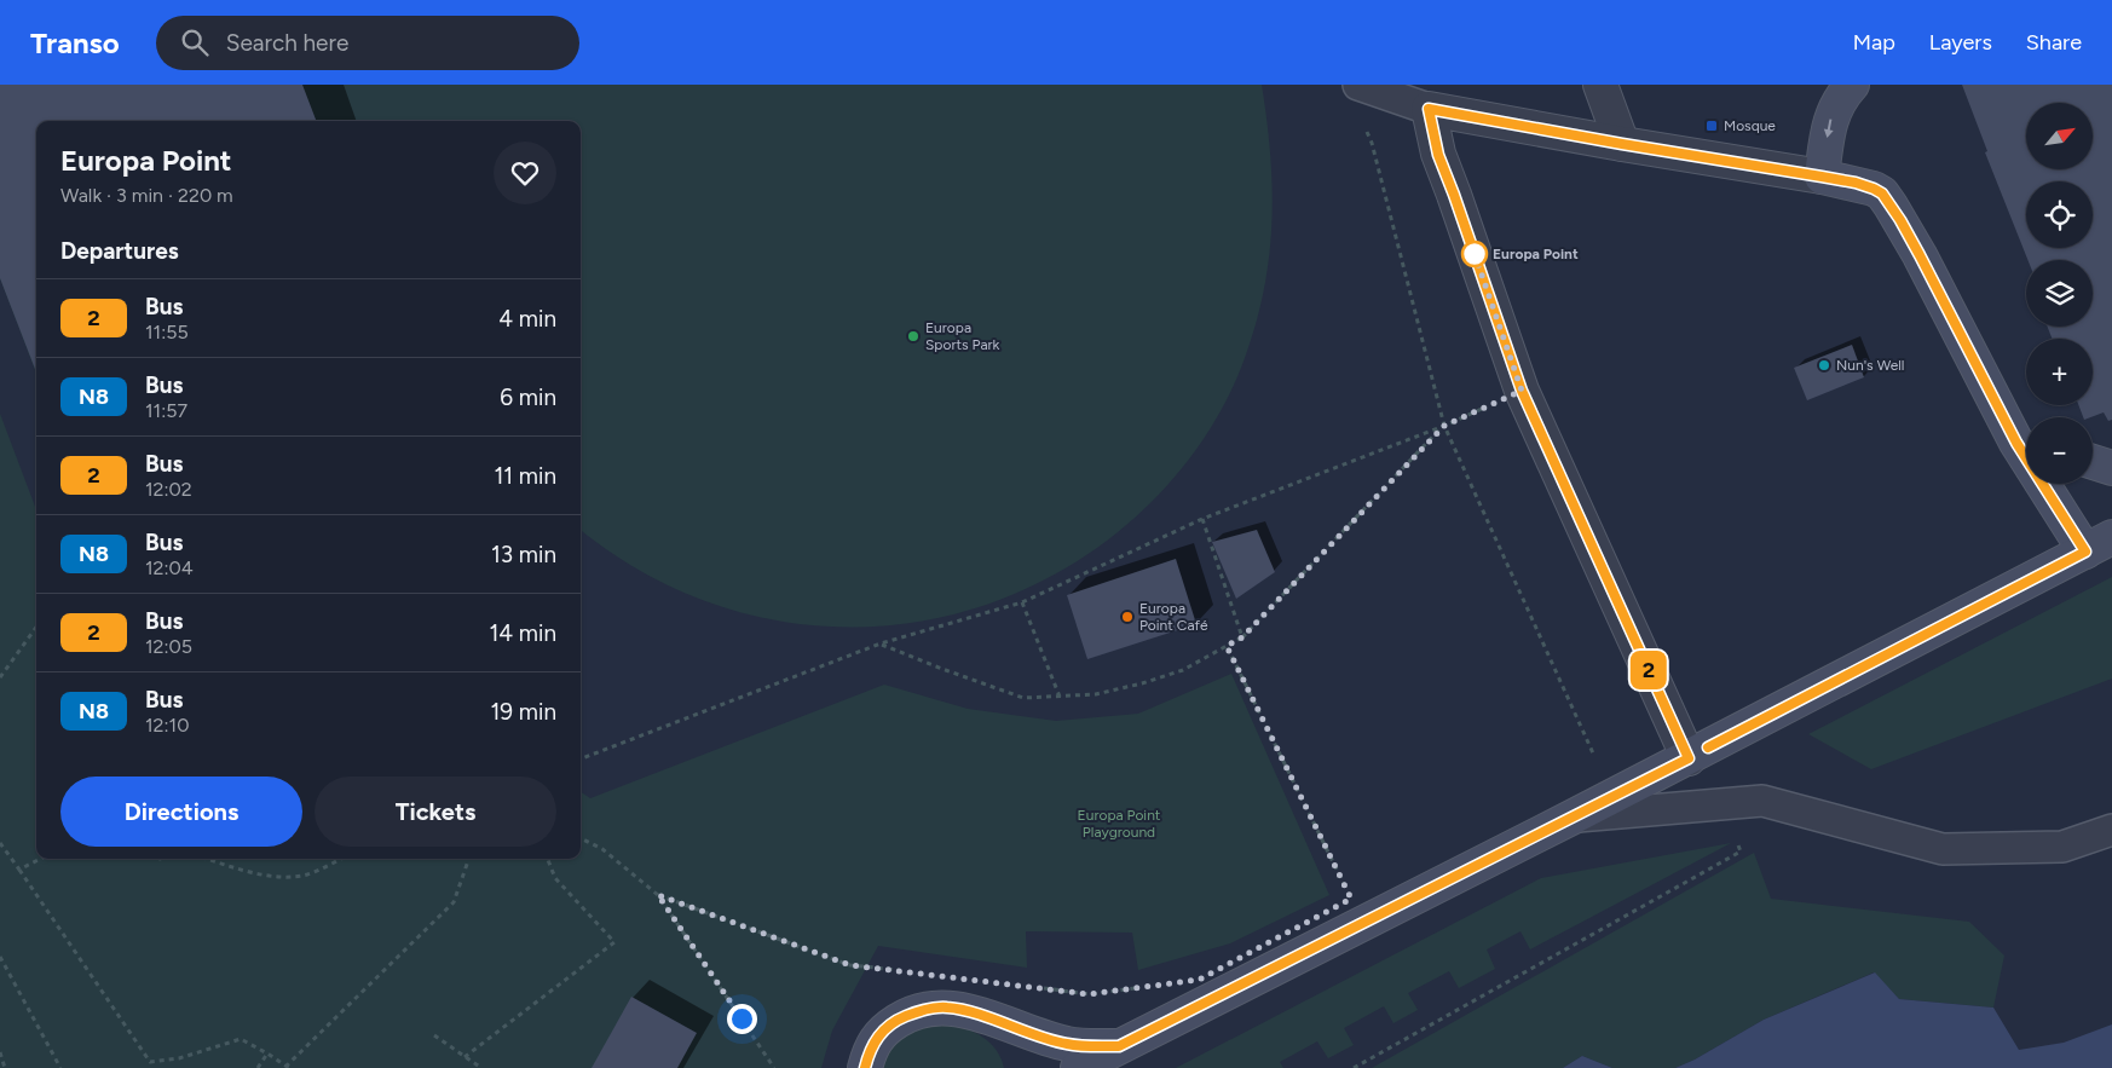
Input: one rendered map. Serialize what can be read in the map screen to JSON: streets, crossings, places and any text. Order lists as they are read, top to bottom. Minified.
{"parks":["Europa Point Playground"],"places":{"transit":["Mosque"],"other":["Europa Point","Europa Sports Park","Nun's Well","Europa Point Café"]},"lines":["bus line 2"],"north":"top right","page":{"header":"Transo","search":"Search here","nav":["Map","Layers","Share"],"on_map":"2","map_buttons":["+","−"],"heading":[["Europa Point","Walk · 3 min · 220 m"],"Departures"],"list":[{"mark":"2","name":"Bus","note":"11:55","value":"4 min"},{"mark":"N8","name":"Bus","note":"11:57","value":"6 min"},{"mark":"2","name":"Bus","note":"12:02","value":"11 min"},{"mark":"N8","name":"Bus","note":"12:04","value":"13 min"},{"mark":"2","name":"Bus","note":"12:05","value":"14 min"},{"mark":"N8","name":"Bus","note":"12:10","value":"19 min"}],"buttons":["Directions","Tickets"]}}
